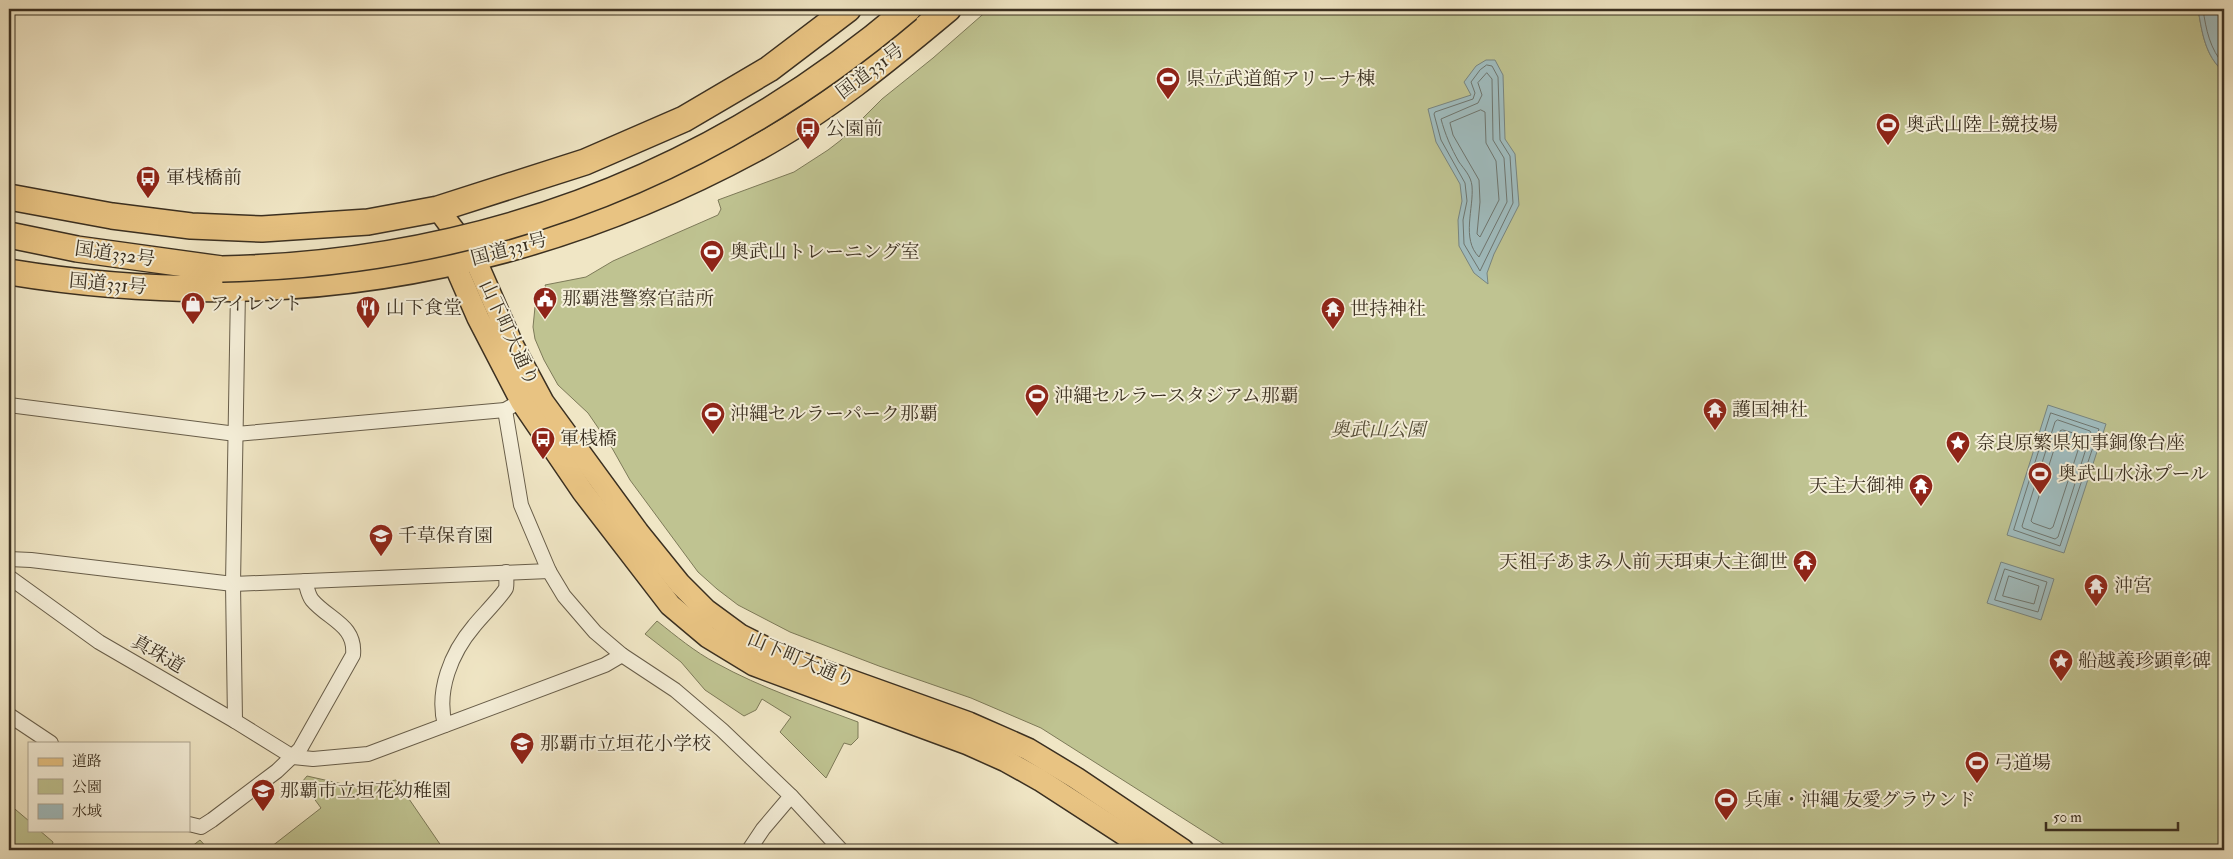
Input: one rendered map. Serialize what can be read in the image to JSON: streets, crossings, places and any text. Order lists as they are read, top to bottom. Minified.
{"streets":{"highway":["国道331号","国道332号"],"main road":["山下町大通り"],"street":["真珠道"]},"crossings":[["国道331号","国道332号"],["国道331号","山下町大通り"]],"parks":["奥武山公園"],"places":{"sports":["県立武道館アリーナ棟","奥武山陸上競技場","奥武山トレーニング室","沖縄セルラースタジアム那覇","沖縄セルラーパーク那覇","奥武山水泳プール","弓道場","兵庫・沖縄 友愛グラウンド"],"bus stop":["公園前","軍桟橋前","軍桟橋"],"public building":["那覇港警察官詰所"],"shop":["アイレント"],"restaurant":["山下食堂"],"temple":["世持神社","護国神社","天主大御神","天祖子あまみ人前 天珥東大主御世","沖宮"],"place":["奈良原繁県知事銅像台座","船越義珍顕彰碑"],"school or university":["千草保育園","那覇市立垣花小学校","那覇市立垣花幼稚園"]},"legend":["道路","公園","水域"],"scale_bar":"50 m"}
